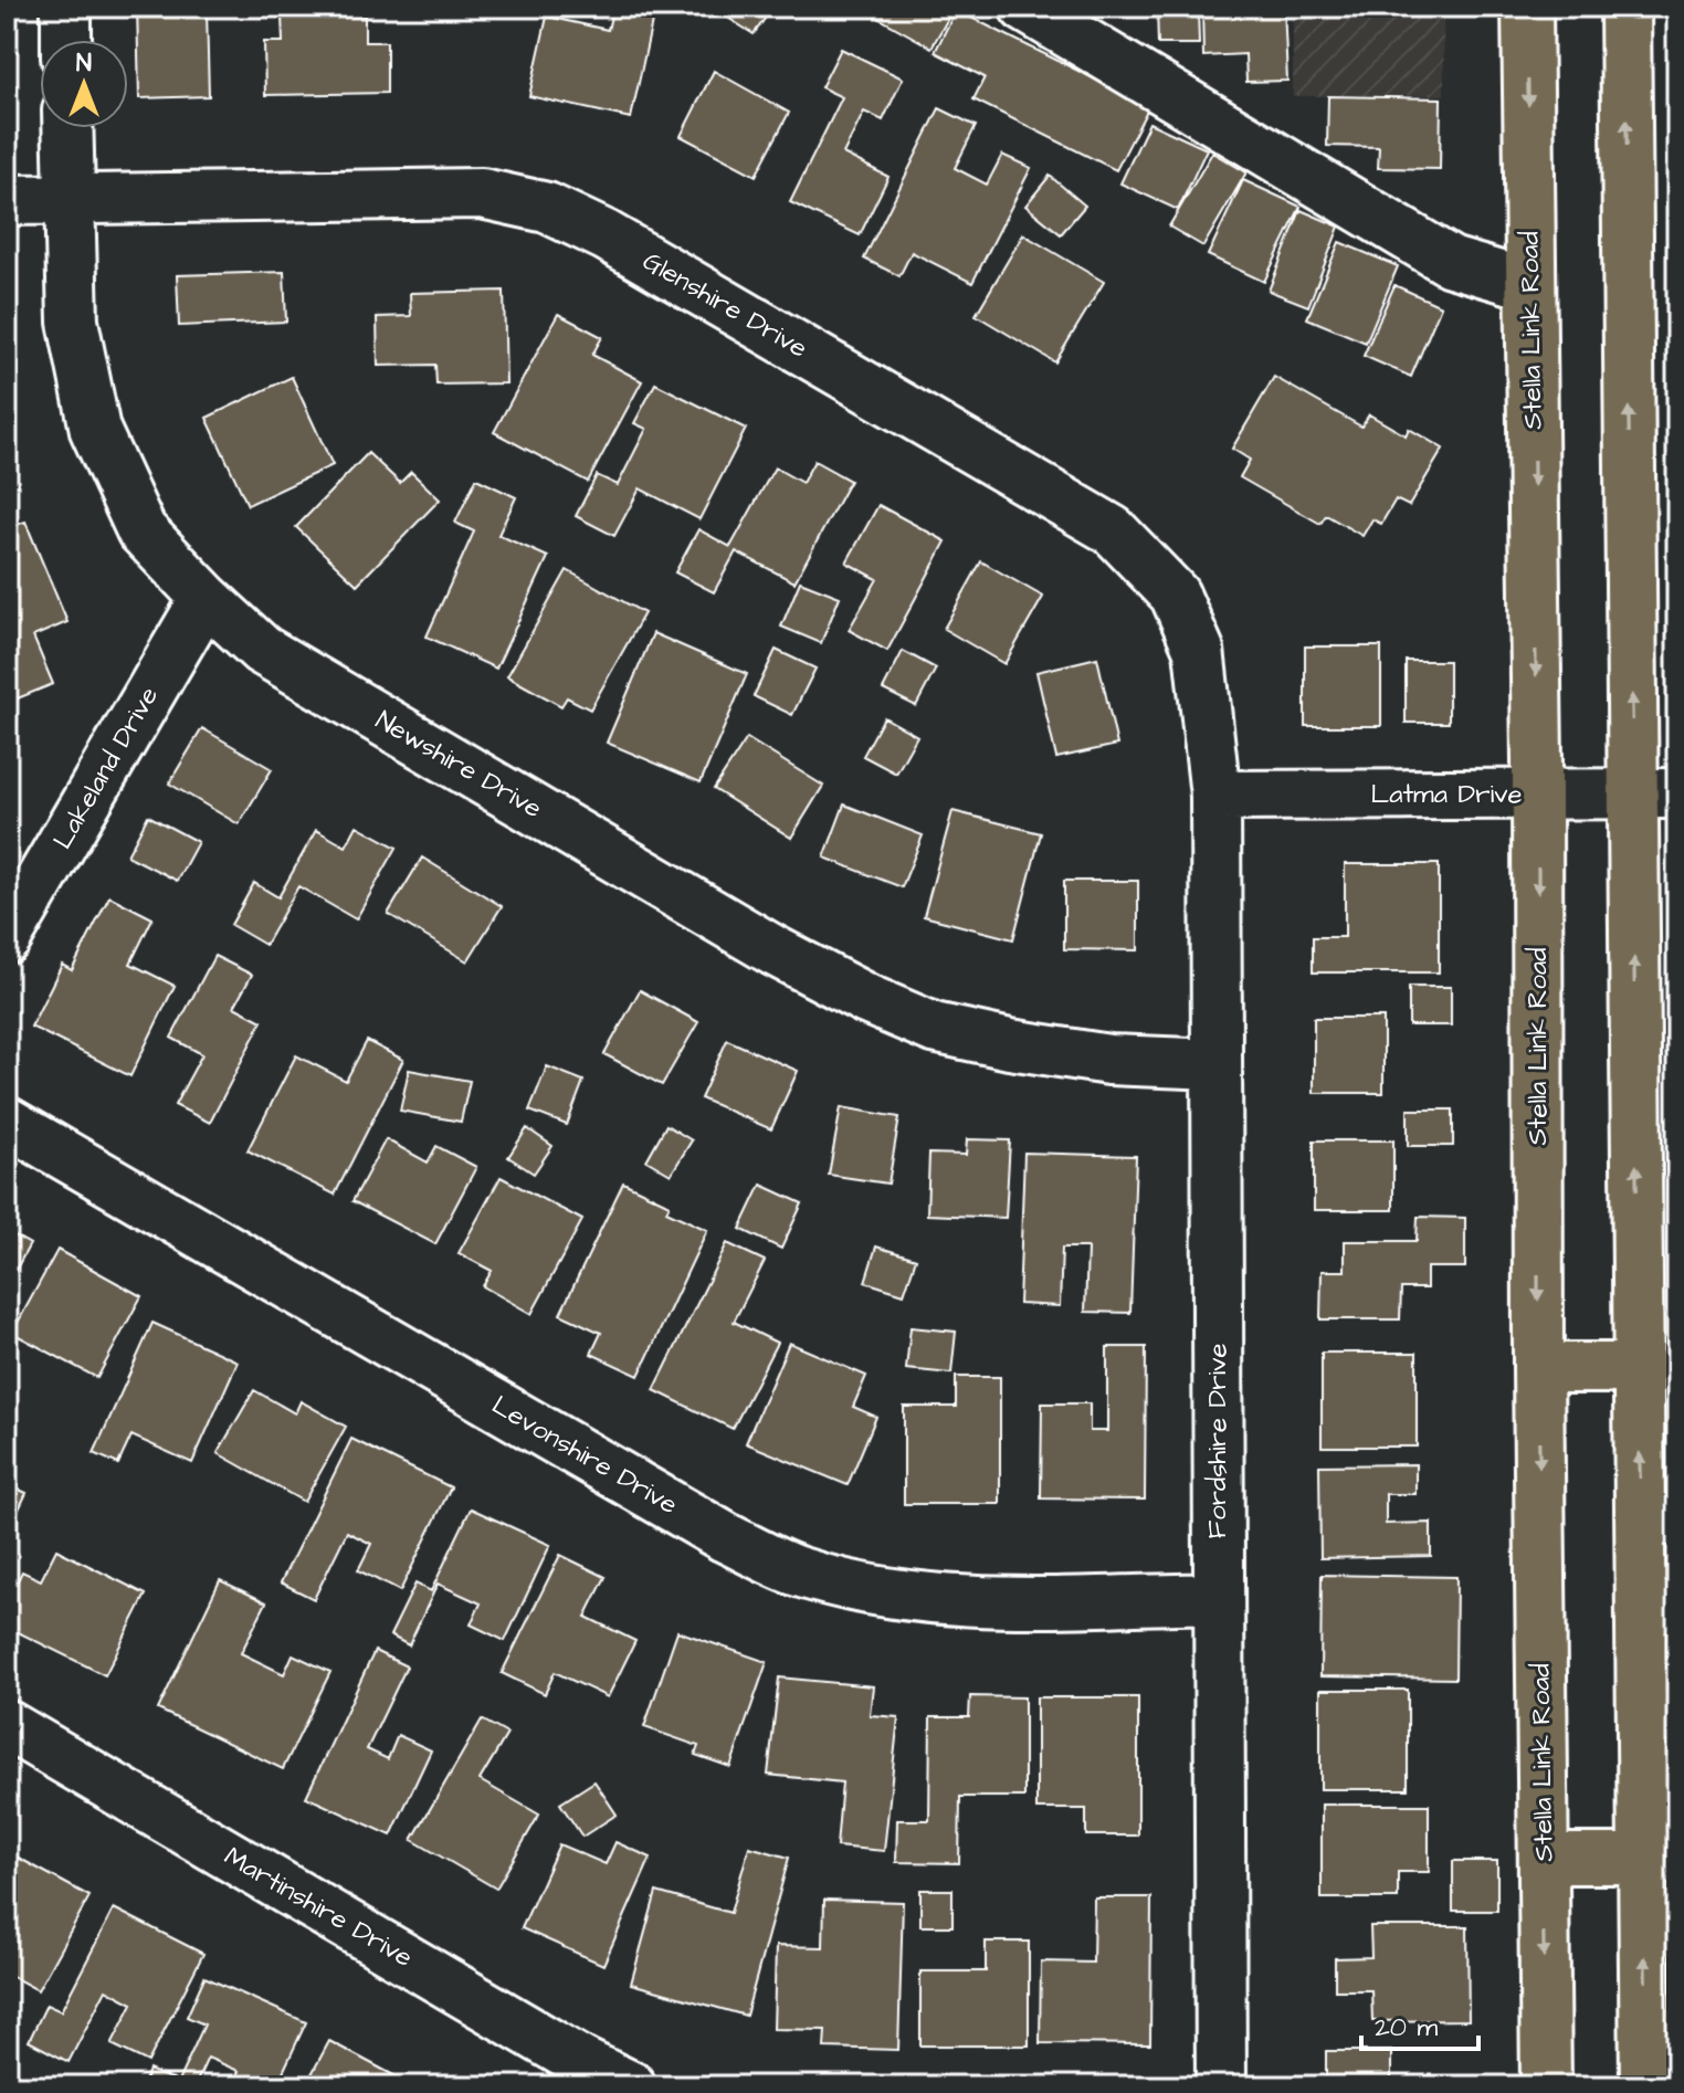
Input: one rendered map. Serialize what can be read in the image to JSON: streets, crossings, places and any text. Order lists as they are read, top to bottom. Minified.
{"streets":{"main road":["Stella Link Road"],"street":["Glenshire Drive","Newshire Drive","Lakeland Drive","Latma Drive","Fordshire Drive","Levonshire Drive","Martinshire Drive"]},"crossings":[["Glenshire Drive","Newshire Drive"],["Glenshire Drive","Latma Drive"],["Glenshire Drive","Fordshire Drive"],["Stella Link Road","Latma Drive"],["Newshire Drive","Lakeland Drive"],["Newshire Drive","Fordshire Drive"],["Latma Drive","Fordshire Drive"],["Fordshire Drive","Levonshire Drive"]],"scale_bar":"20 m","north":"top"}
